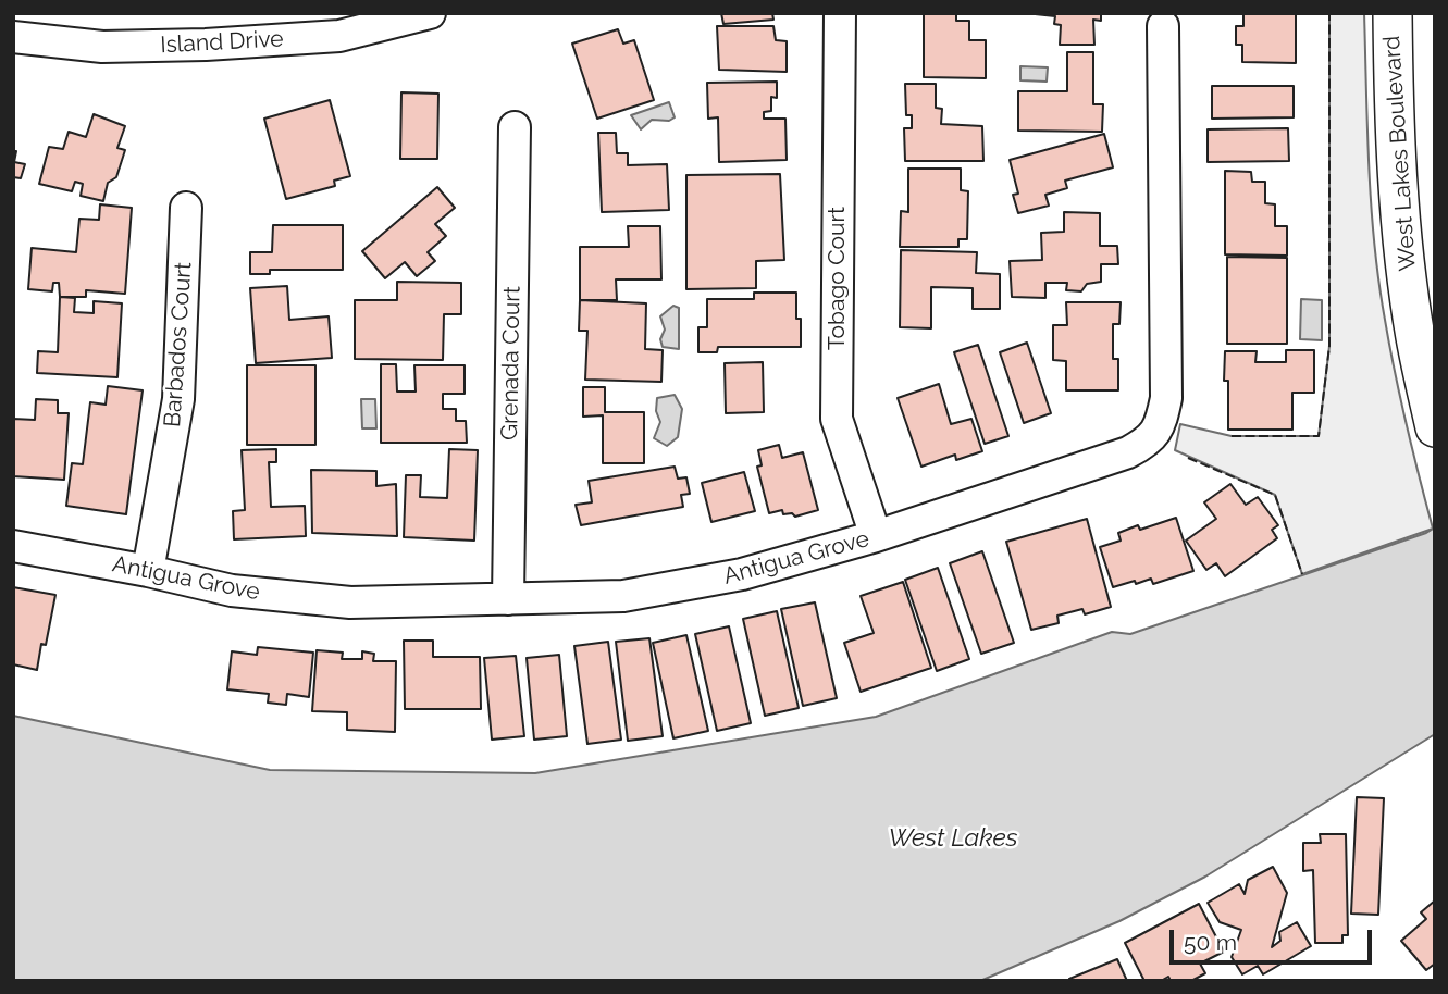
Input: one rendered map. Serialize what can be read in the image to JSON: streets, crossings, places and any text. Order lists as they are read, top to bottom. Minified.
{"streets":{"main road":["West Lakes Boulevard"],"street":["Island Drive","Tobago Court","Barbados Court","Grenada Court","Antigua Grove"]},"crossings":[["Tobago Court","Antigua Grove"],["Barbados Court","Antigua Grove"],["Grenada Court","Antigua Grove"]],"water":["West Lakes"],"scale_bar":"50 m"}
